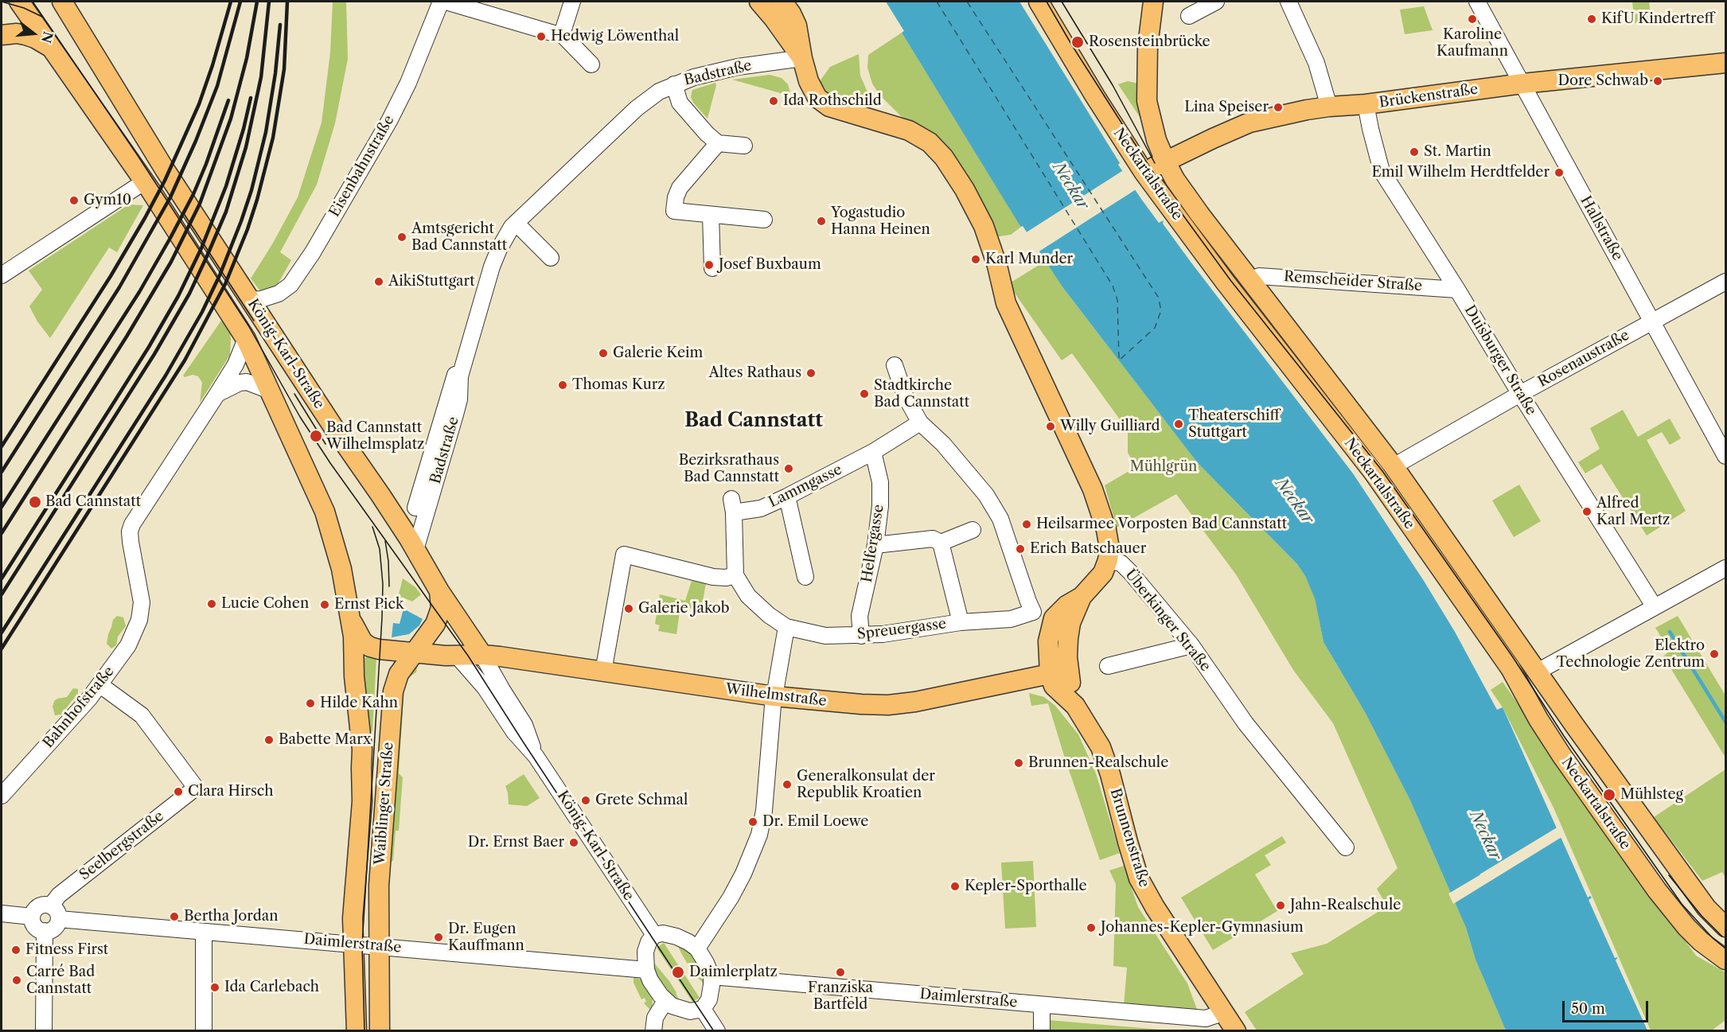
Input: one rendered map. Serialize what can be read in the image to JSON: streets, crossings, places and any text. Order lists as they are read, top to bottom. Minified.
{"streets":{"main road":["Brückenstraße","Neckartalstraße","König-Karl-Straße","Wilhelmstraße","Waiblinger Straße","Brunnenstraße"],"street":["Badstraße","Eisenbahnstraße","Hallstraße","Remscheider Straße","Rosenaustraße","Duisburger Straße","Lammgasse","Helfergasse","Überkinger Straße","Spreuergasse","Bahnhofstraße","Seelbergstraße","Daimlerstraße"]},"crossings":[["Badstraße","König-Karl-Straße"],["Brückenstraße","Neckartalstraße"],["Brückenstraße","Hallstraße"],["Brückenstraße","Duisburger Straße"],["Eisenbahnstraße","König-Karl-Straße"],["Neckartalstraße","Remscheider Straße"],["Neckartalstraße","Rosenaustraße"],["Hallstraße","Rosenaustraße"],["Remscheider Straße","Duisburger Straße"],["König-Karl-Straße","Wilhelmstraße"],["König-Karl-Straße","Waiblinger Straße"],["König-Karl-Straße","Daimlerstraße"],["Rosenaustraße","Duisburger Straße"],["Lammgasse","Helfergasse"],["Lammgasse","Spreuergasse"],["Helfergasse","Spreuergasse"],["Überkinger Straße","Brunnenstraße"],["Wilhelmstraße","Waiblinger Straße"],["Wilhelmstraße","Brunnenstraße"],["Bahnhofstraße","Seelbergstraße"],["Waiblinger Straße","Daimlerstraße"],["Brunnenstraße","Daimlerstraße"],["Seelbergstraße","Daimlerstraße"]],"districts":["Bad Cannstatt"],"water":["Neckar"],"parks":["Mühlgrün"],"places":["Karoline Kaufmann","KifU Kindertreff","Hedwig Löwenthal","Rosensteinbrücke","Dore Schwab","Ida Rothschild","Lina Speiser","St. Martin","Emil Wilhelm Herdtfelder","Gym10","Yogastudio Hanna Heinen","Amtsgericht Bad Cannstatt","Karl Munder","Josef Buxbaum","AikiStuttgart","Galerie Keim","Altes Rathaus","Thomas Kurz","Stadtkirche Bad Cannstatt","Theaterschiff Stuttgart","Willy Guilliard","Bad Cannstatt Wilhelmsplatz","Bezirksrathaus Bad Cannstatt","Bad Cannstatt","Alfred Karl Mertz","Heilsarmee Vorposten Bad Cannstatt","Erich Batschauer","Lucie Cohen","Ernst Pick","Galerie Jakob","Elektro Technologie Zentrum","Hilde Kahn","Babette Marx","Brunnen-Realschule","Generalkonsulat der Republik Kroatien","Clara Hirsch","Mühlsteg","Grete Schmal","Dr. Emil Loewe","Dr. Ernst Baer","Kepler-Sporthalle","Jahn-Realschule","Bertha Jordan","Johannes-Kepler-Gymnasium","Dr. Eugen Kauffmann","Fitness First","Daimlerplatz","Franziska Bartfeld","Carré Bad Cannstatt","Ida Carlebach"],"scale_bar":"50 m","north":"right"}
